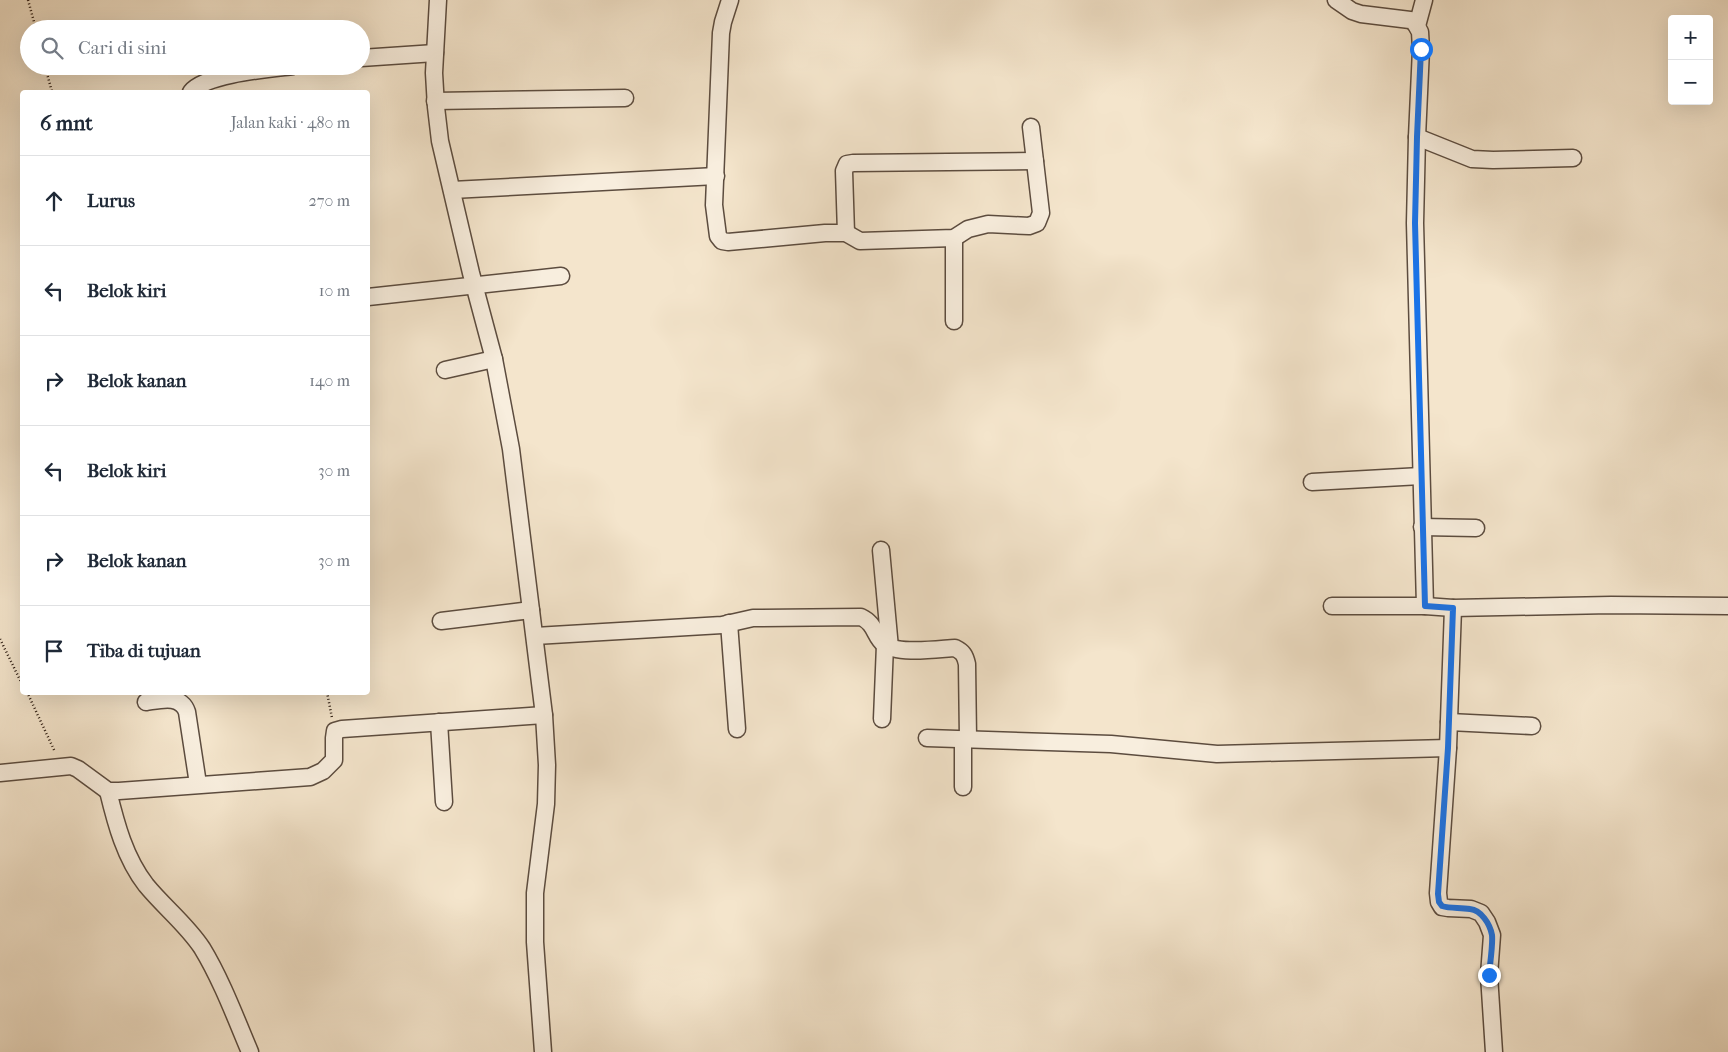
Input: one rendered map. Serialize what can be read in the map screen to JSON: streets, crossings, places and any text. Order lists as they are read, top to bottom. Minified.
{"page":{"map_buttons":["+","−"],"search":"Cari di sini","heading":["6 mnt","Jalan kaki · 480 m"],"list":[["Lurus","270 m"],["Belok kiri","10 m"],["Belok kanan","140 m"],["Belok kiri","30 m"],["Belok kanan","30 m"],"Tiba di tujuan"]}}
